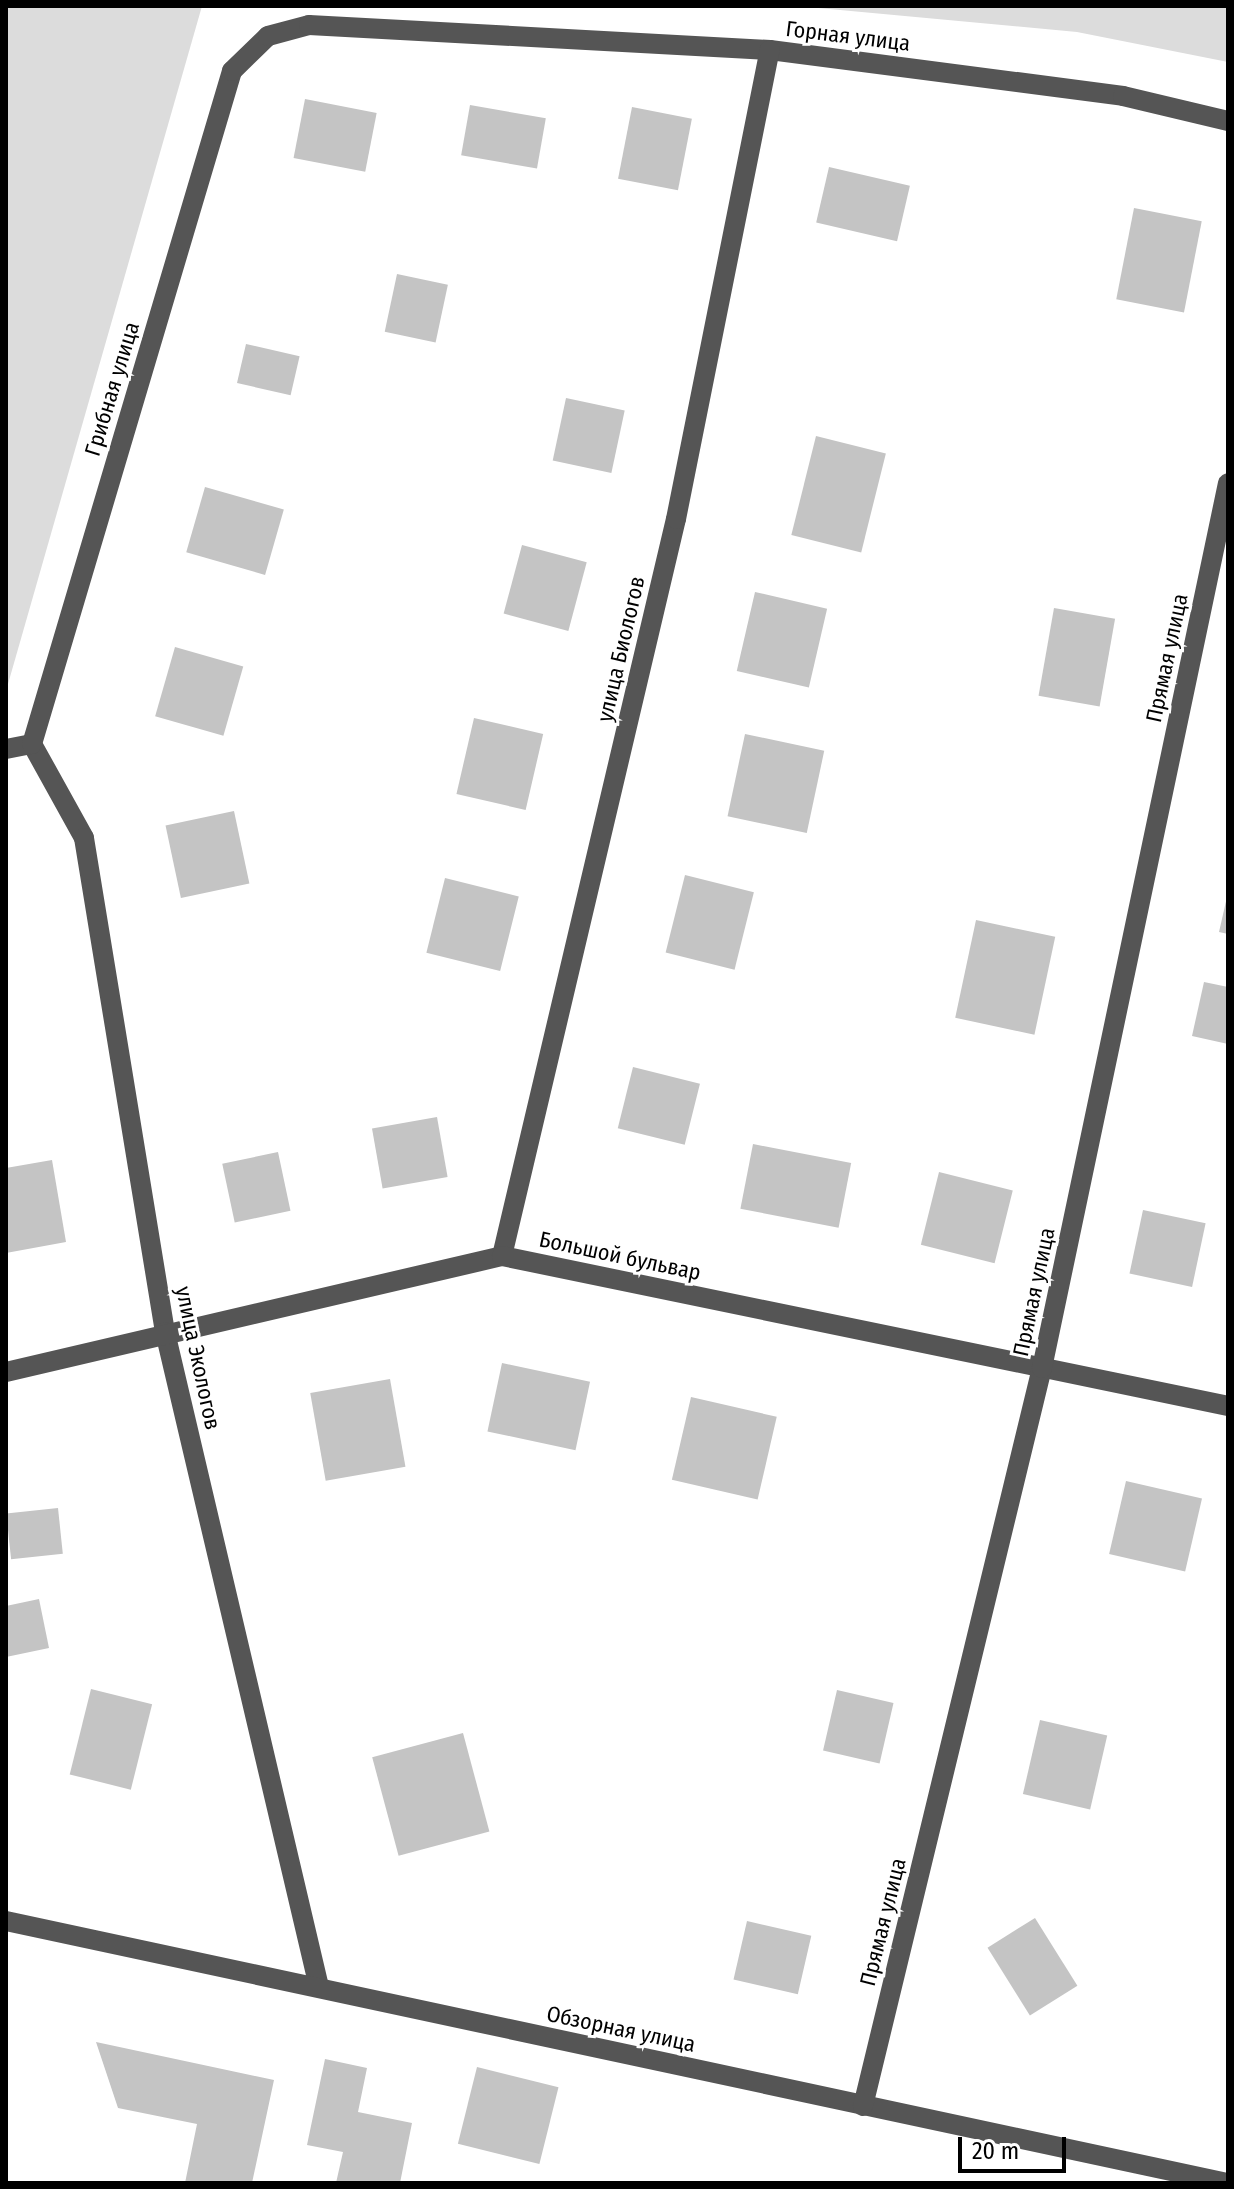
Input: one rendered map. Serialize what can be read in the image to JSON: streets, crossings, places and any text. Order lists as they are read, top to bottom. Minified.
{"streets":{"street":["Горная улица","Грибная улица","улица Биологов","Прямая улица","Большой бульвар","улица Экологов","Обзорная улица"]},"crossings":[["Горная улица","Грибная улица"],["Горная улица","улица Биологов"],["Грибная улица","улица Экологов"],["улица Биологов","Большой бульвар"],["Прямая улица","Большой бульвар"],["Прямая улица","Обзорная улица"],["Большой бульвар","улица Экологов"],["улица Экологов","Обзорная улица"]],"scale_bar":"20 m"}
